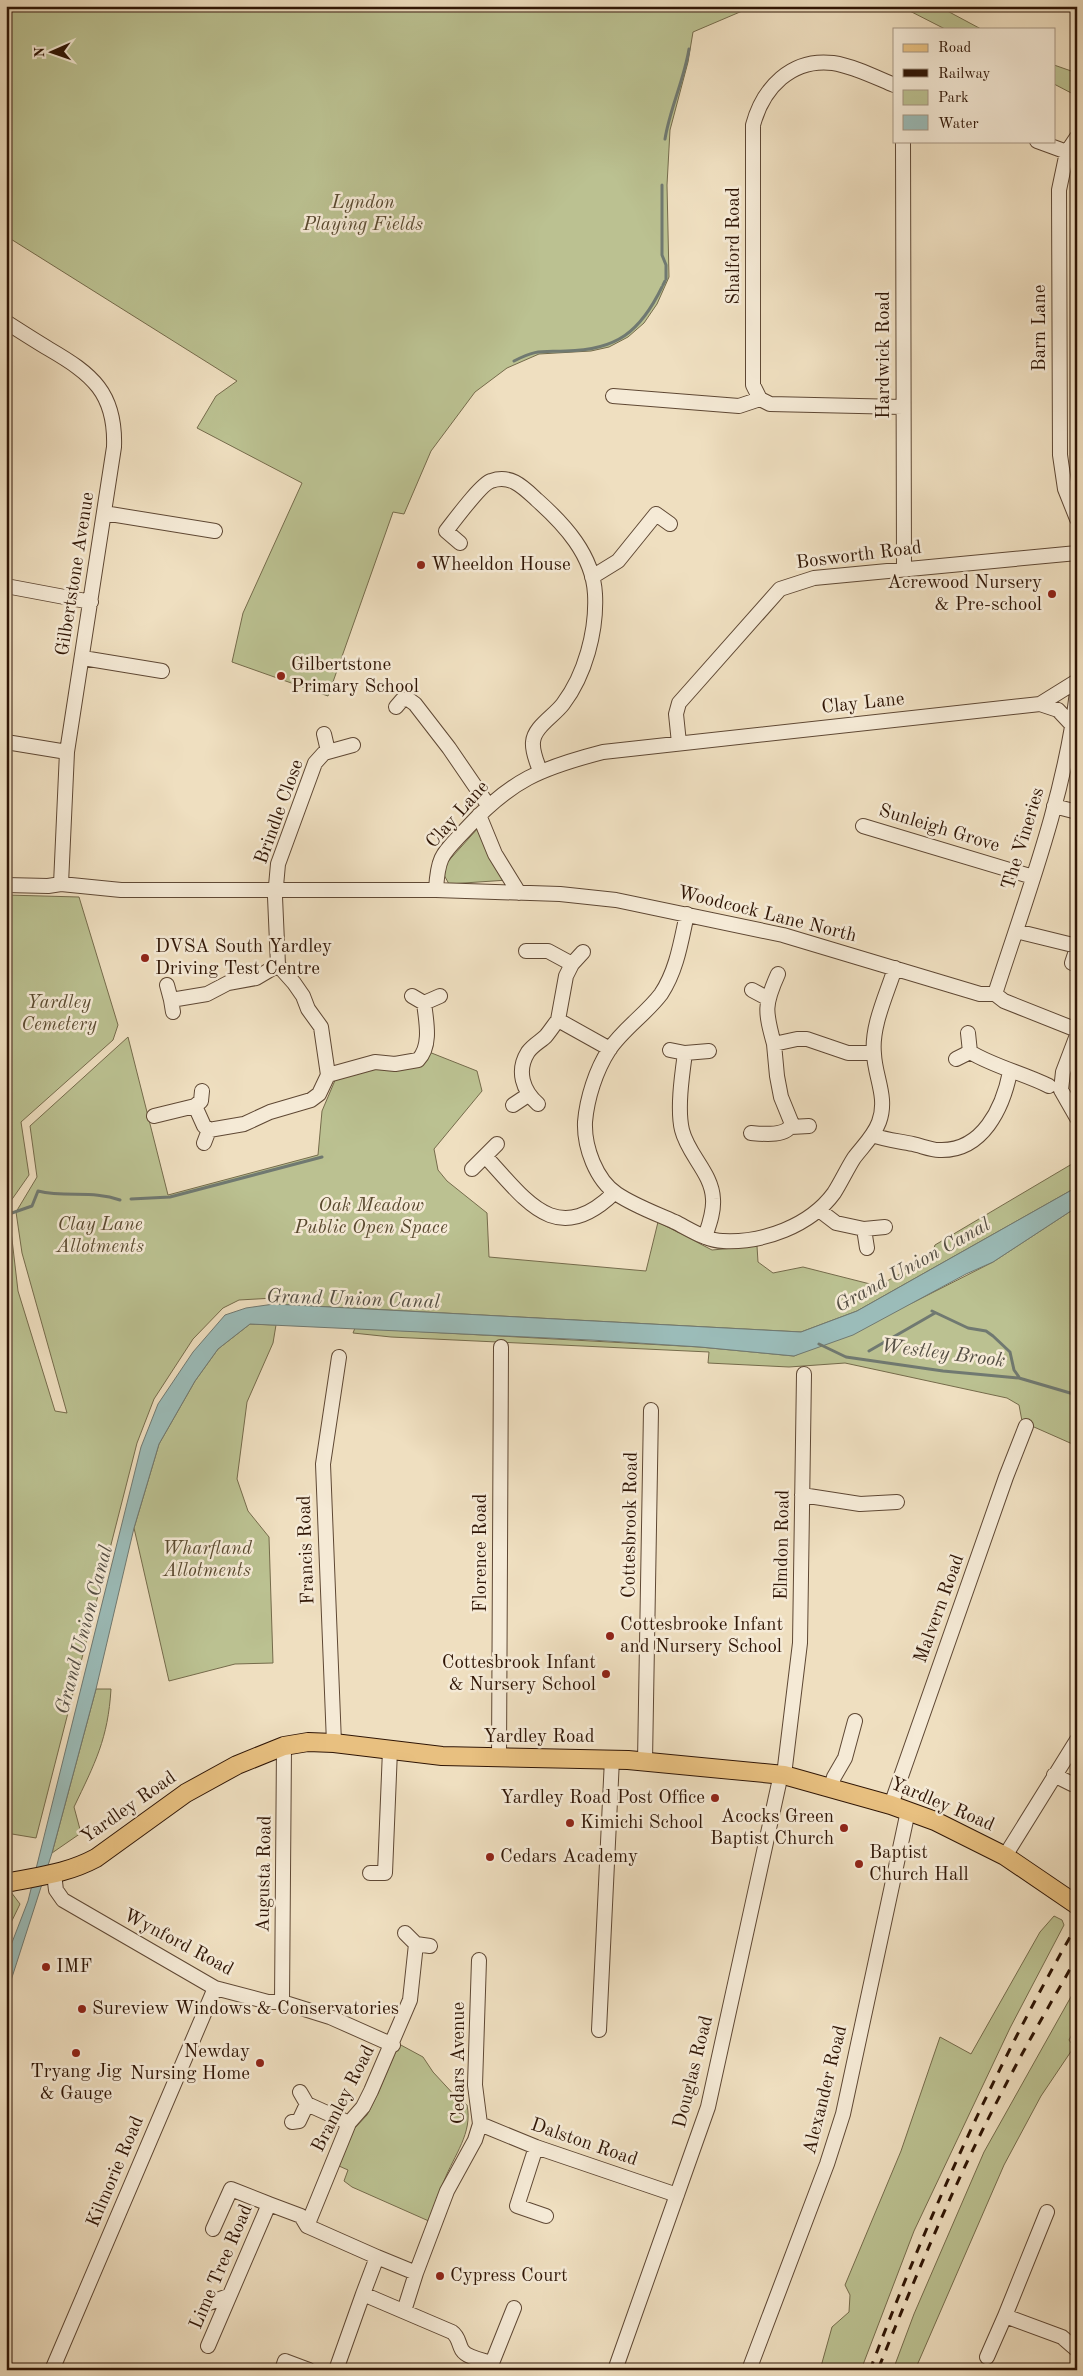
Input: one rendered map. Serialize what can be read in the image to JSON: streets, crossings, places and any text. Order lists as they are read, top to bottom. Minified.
{"streets":{"main road":["Yardley Road"],"street":["Shalford Road","Barn Lane","Hardwick Road","Bosworth Road","Gilbertstone Avenue","Clay Lane","Brindle Close","Sunleigh Grove","The Vineries","Woodcock Lane North","Cottesbrook Road","Elmdon Road","Francis Road","Florence Road","Malvern Road","Augusta Road","Wynford Road","Cedars Avenue","Douglas Road","Alexander Road","Bramley Road","Dalston Road","Kilmorie Road","Lime Tree Road"]},"crossings":[["Hardwick Road","Bosworth Road"],["Bosworth Road","Clay Lane"],["Clay Lane","Woodcock Lane North"],["Sunleigh Grove","The Vineries"],["The Vineries","Woodcock Lane North"],["Cottesbrook Road","Yardley Road"],["Elmdon Road","Yardley Road"],["Elmdon Road","Douglas Road"],["Francis Road","Yardley Road"],["Florence Road","Yardley Road"],["Malvern Road","Yardley Road"],["Yardley Road","Augusta Road"],["Yardley Road","Wynford Road"],["Yardley Road","Douglas Road"],["Yardley Road","Alexander Road"],["Augusta Road","Wynford Road"],["Wynford Road","Bramley Road"],["Wynford Road","Kilmorie Road"],["Cedars Avenue","Dalston Road"],["Cedars Avenue","Lime Tree Road"],["Douglas Road","Dalston Road"],["Bramley Road","Lime Tree Road"]],"water":["Grand Union Canal","Westley Brook"],"parks":["Lyndon Playing Fields","Yardley Cemetery","Oak Meadow Public Open Space","Clay Lane Allotments","Wharfland Allotments"],"places":["Wheeldon House","Acrewood Nursery & Pre-school","Gilbertstone Primary School","DVSA South Yardley Driving Test Centre","Cottesbrooke Infant and Nursery School","Cottesbrook Infant & Nursery School","Yardley Road Post Office","Kimichi School","Acocks Green Baptist Church","Cedars Academy","Baptist Church Hall","IMF","Sureview Windows & Conservatories","Tryang Jig & Gauge","Newday Nursing Home","Cypress Court"],"legend":["Road","Railway","Park","Water"],"north":"left"}
